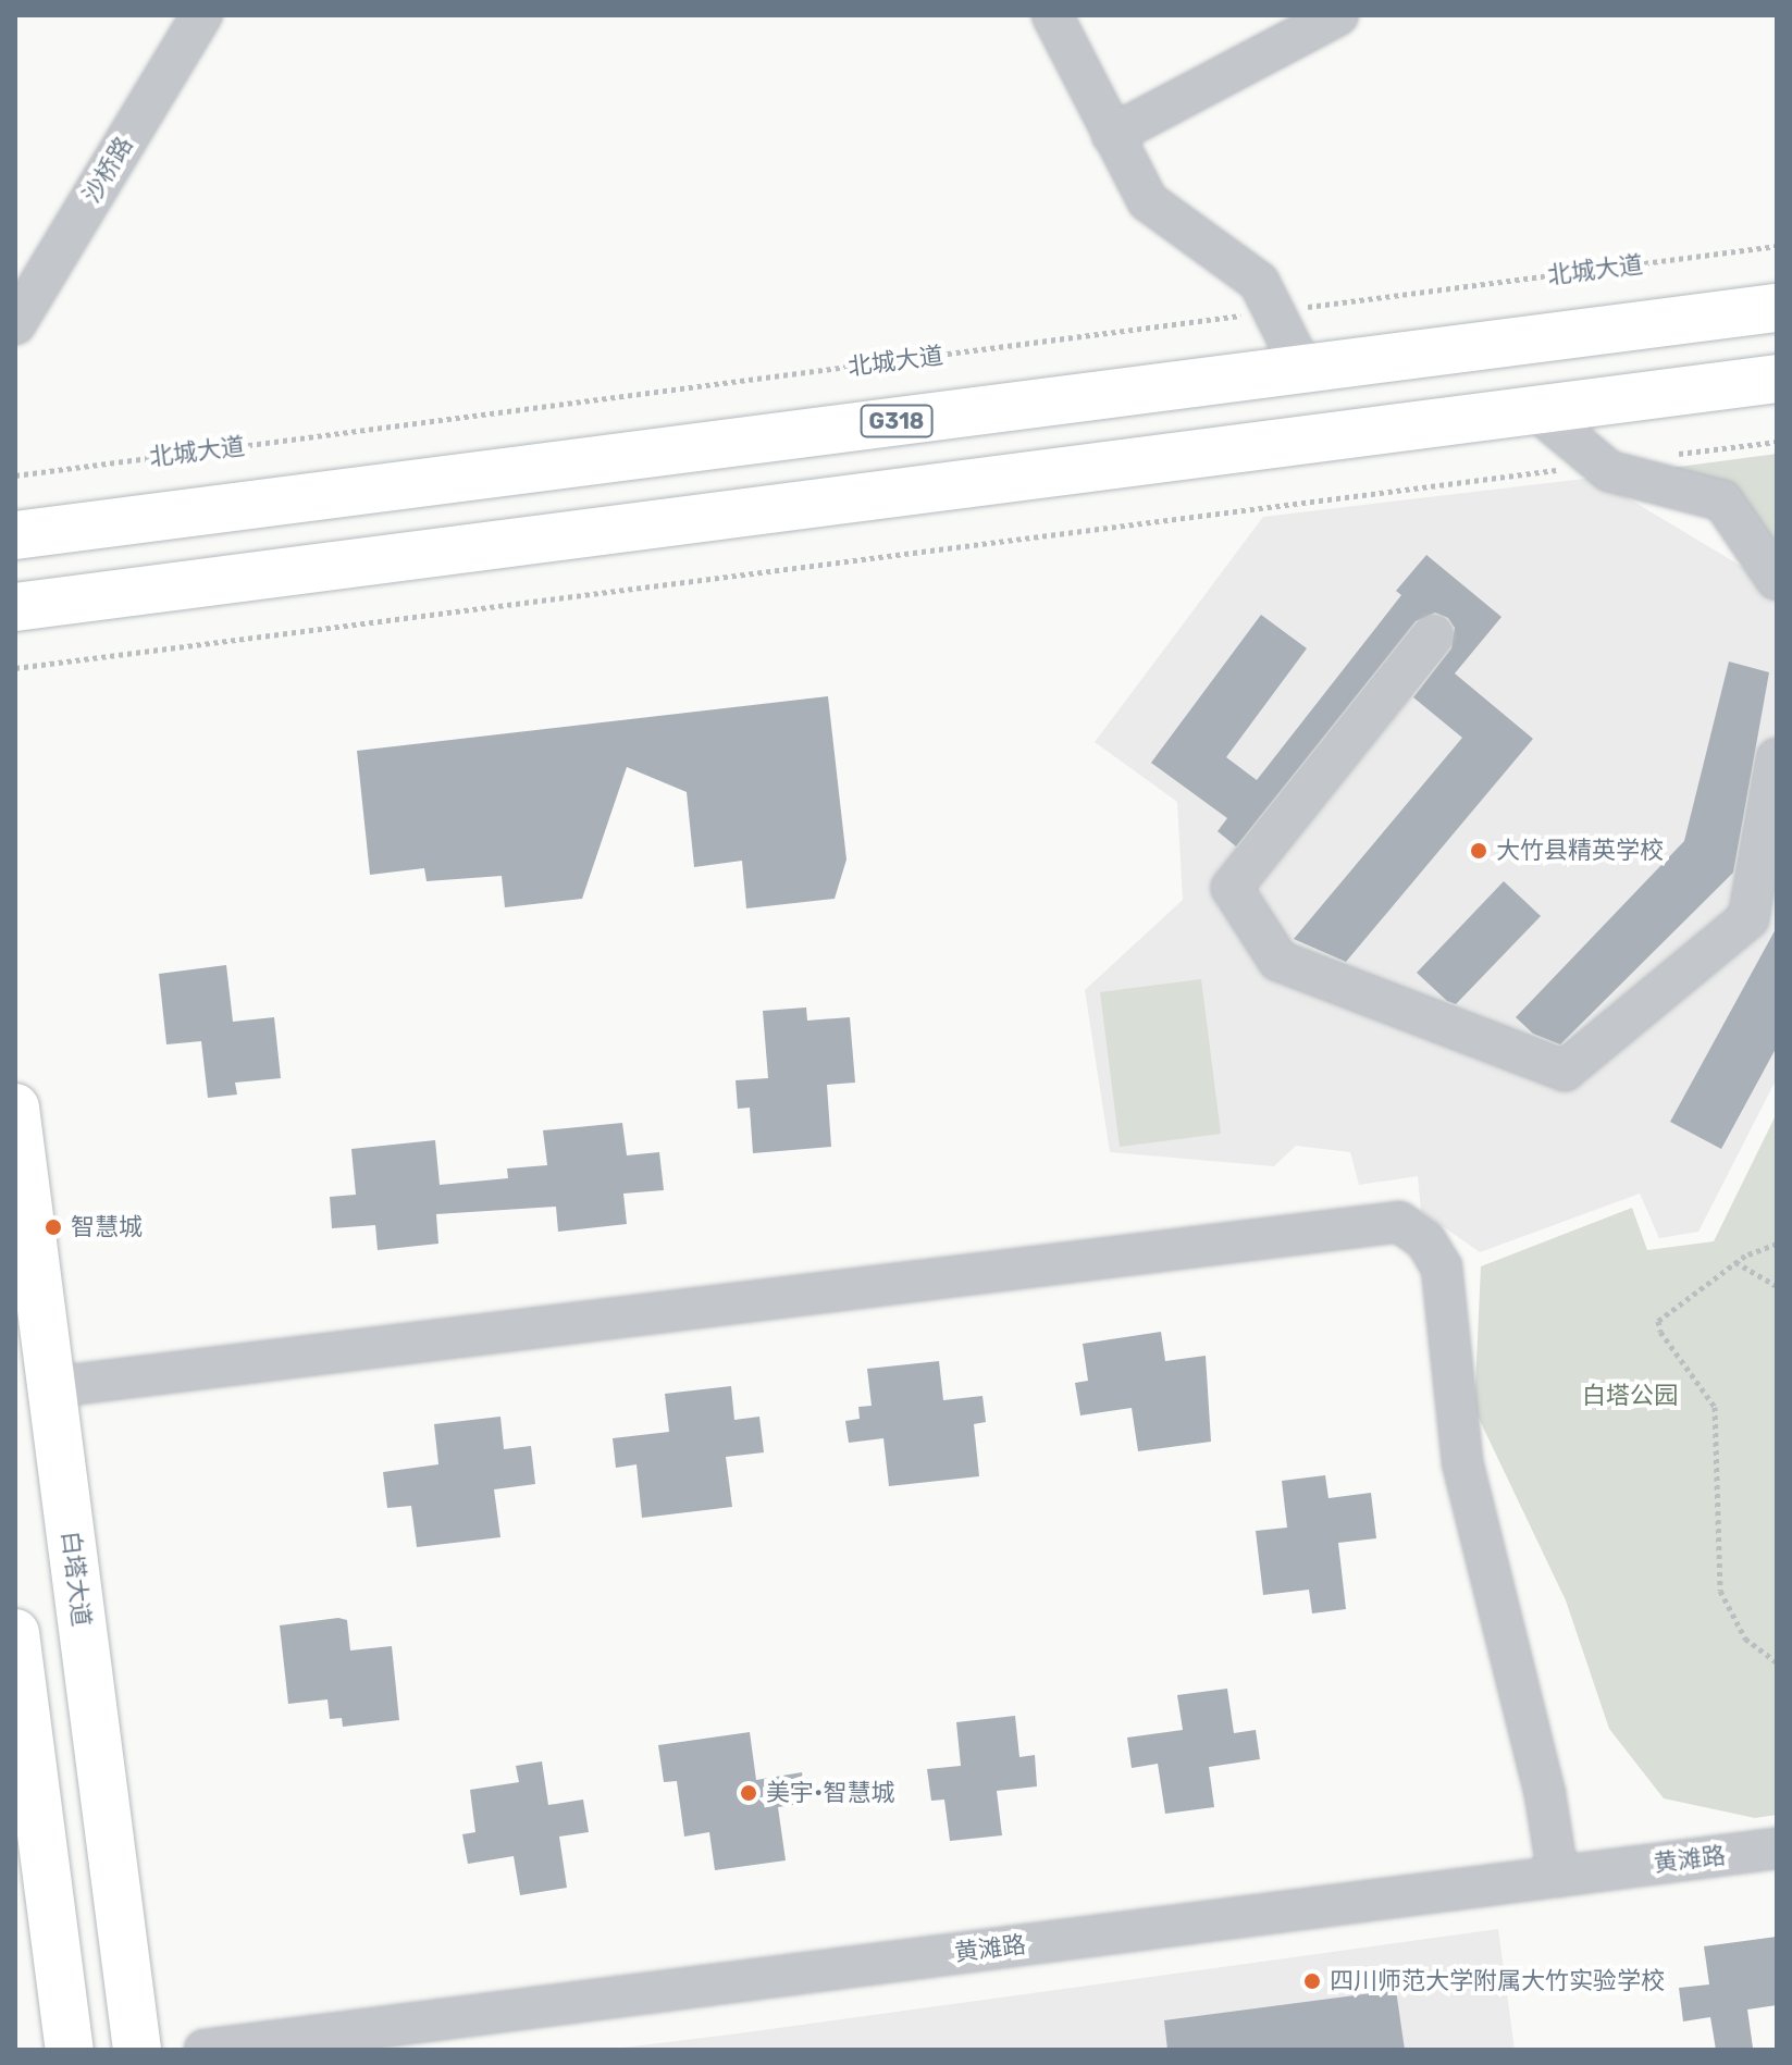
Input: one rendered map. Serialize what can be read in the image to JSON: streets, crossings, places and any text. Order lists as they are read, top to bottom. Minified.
{"streets":{"main road":["G318","白塔大道"],"street":["沙桥路","黄滩路"],"path":["北城大道"]},"parks":["白塔公园"],"places":["大竹县精英学校","智慧城","美宇•智慧城","四川师范大学附属大竹实验学校"]}
